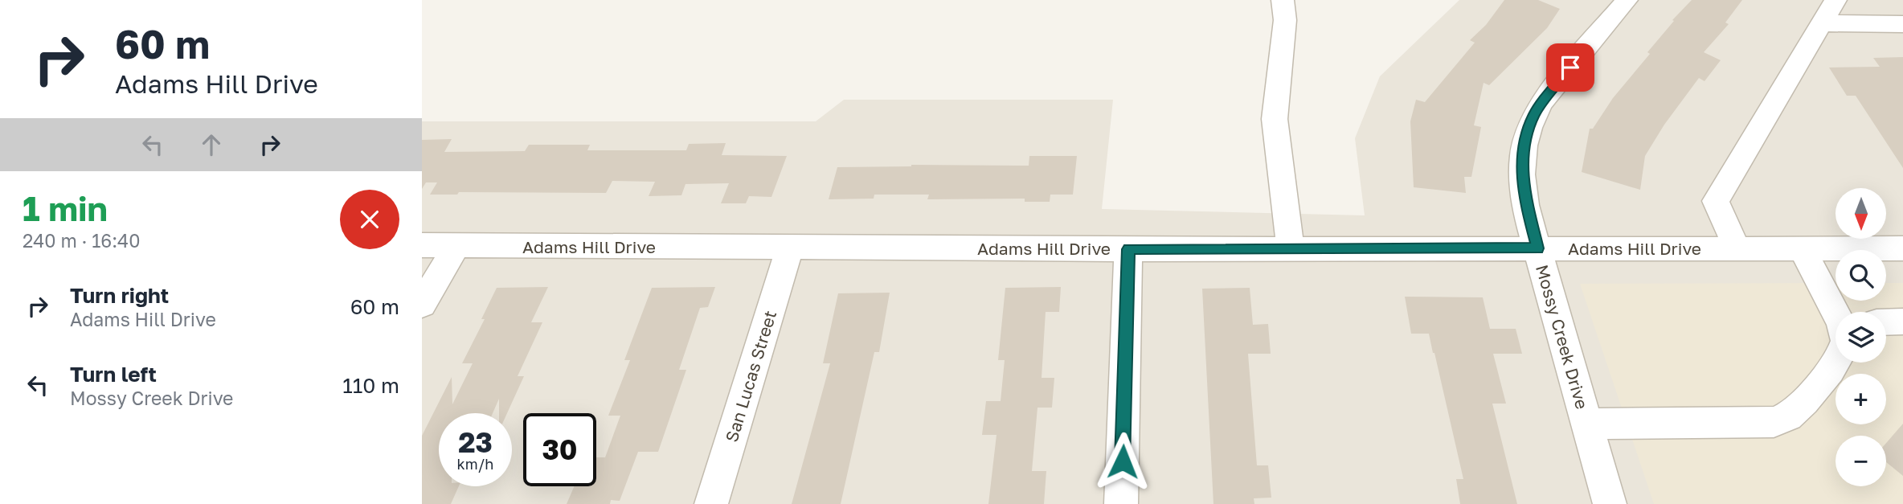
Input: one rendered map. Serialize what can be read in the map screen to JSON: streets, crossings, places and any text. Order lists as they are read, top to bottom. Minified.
{"streets":{"street":["Adams Hill Drive","Mossy Creek Drive","San Lucas Street"]},"crossings":[["Adams Hill Drive","Mossy Creek Drive"],["Adams Hill Drive","San Lucas Street"]],"north":"bottom","page":{"turn":["60 m","Adams Hill Drive"],"heading":["1 min","240 m · 16:40"],"map_buttons":["+","−"],"list":[{"name":"Turn right","note":"Adams Hill Drive","value":"60 m"},{"name":"Turn left","note":"Mossy Creek Drive","value":"110 m"}],"speed":"23 km/h","limit":"30"}}
